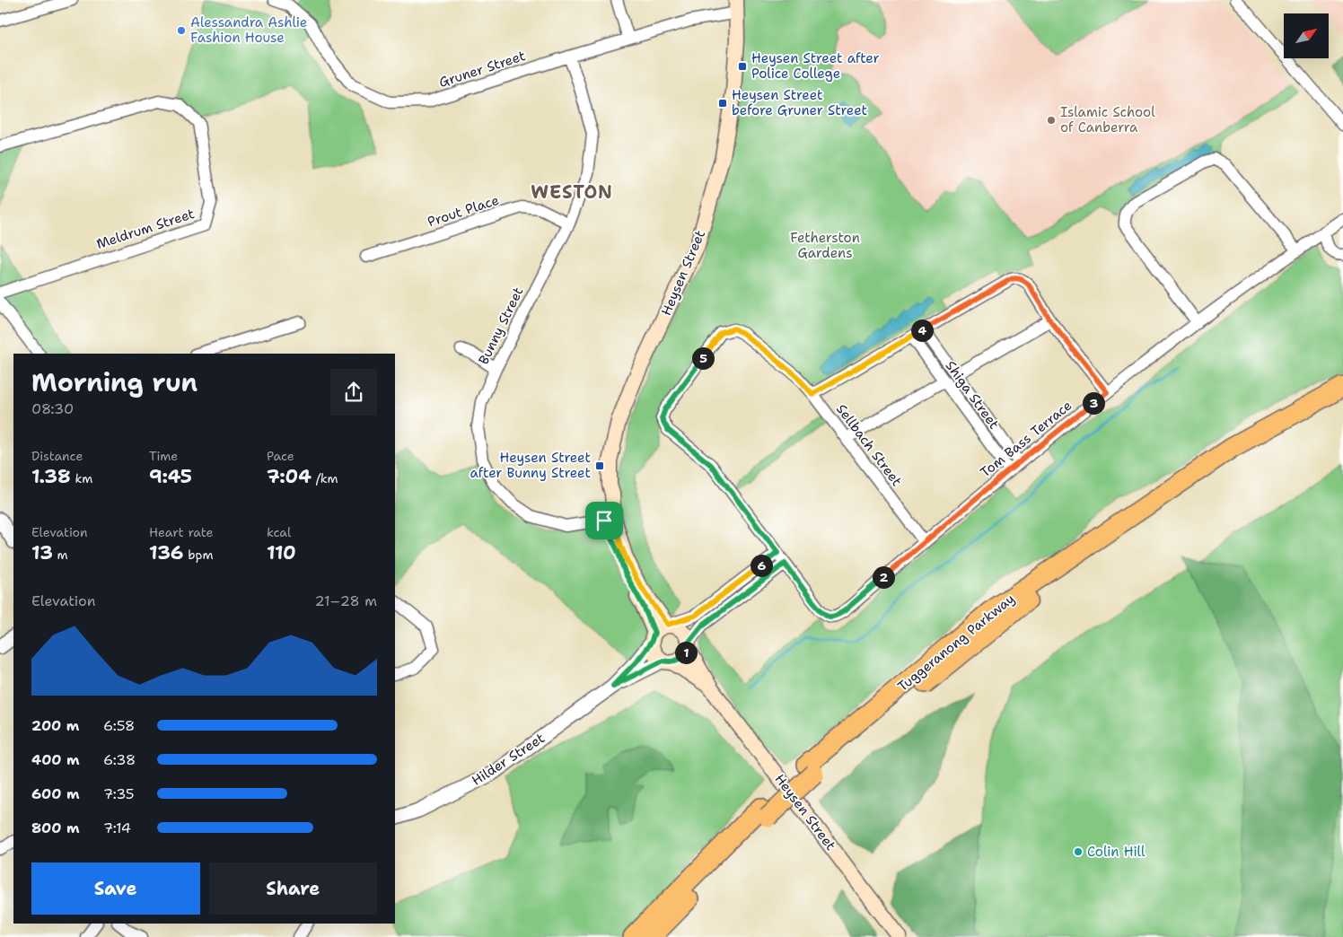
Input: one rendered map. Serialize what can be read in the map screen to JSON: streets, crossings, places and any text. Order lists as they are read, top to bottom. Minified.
{"streets":{"highway":["Tuggeranong Parkway"],"main road":["Heysen Street"],"street":["Gruner Street","Prout Place","Meldrum Street","Bunny Street","Shiga Street","Tom Bass Terrace","Sellbach Street","Hilder Street"]},"crossings":[["Gruner Street","Heysen Street"],["Gruner Street","Bunny Street"],["Prout Place","Bunny Street"],["Heysen Street","Bunny Street"],["Heysen Street","Hilder Street"],["Shiga Street","Tom Bass Terrace"],["Tom Bass Terrace","Sellbach Street"]],"districts":["WESTON"],"parks":["Fetherston Gardens"],"places":{"other":["Alessandra Ashlie Fashion House","Islamic School of Canberra","Colin Hill"],"transit":["Heysen Street after Police College","Heysen Street before Gruner Street","Heysen Street after Bunny Street"]},"north":"top right","page":{"pins":["4","5","3","6","2","1"],"heading":["Morning run","08:30"],"stats":[["Distance","1.38 km"],["Time","9:45"],["Pace","7:04 /km"],["Elevation","13 m"],["Heart rate","136 bpm"],["kcal","110"]],"chart":["Elevation","21–28 m"],"list":[{"name":"200 m","note":"6:58"},{"name":"400 m","note":"6:38"},{"name":"600 m","note":"7:35"},{"name":"800 m","note":"7:14"}],"buttons":["Save","Share"]}}
